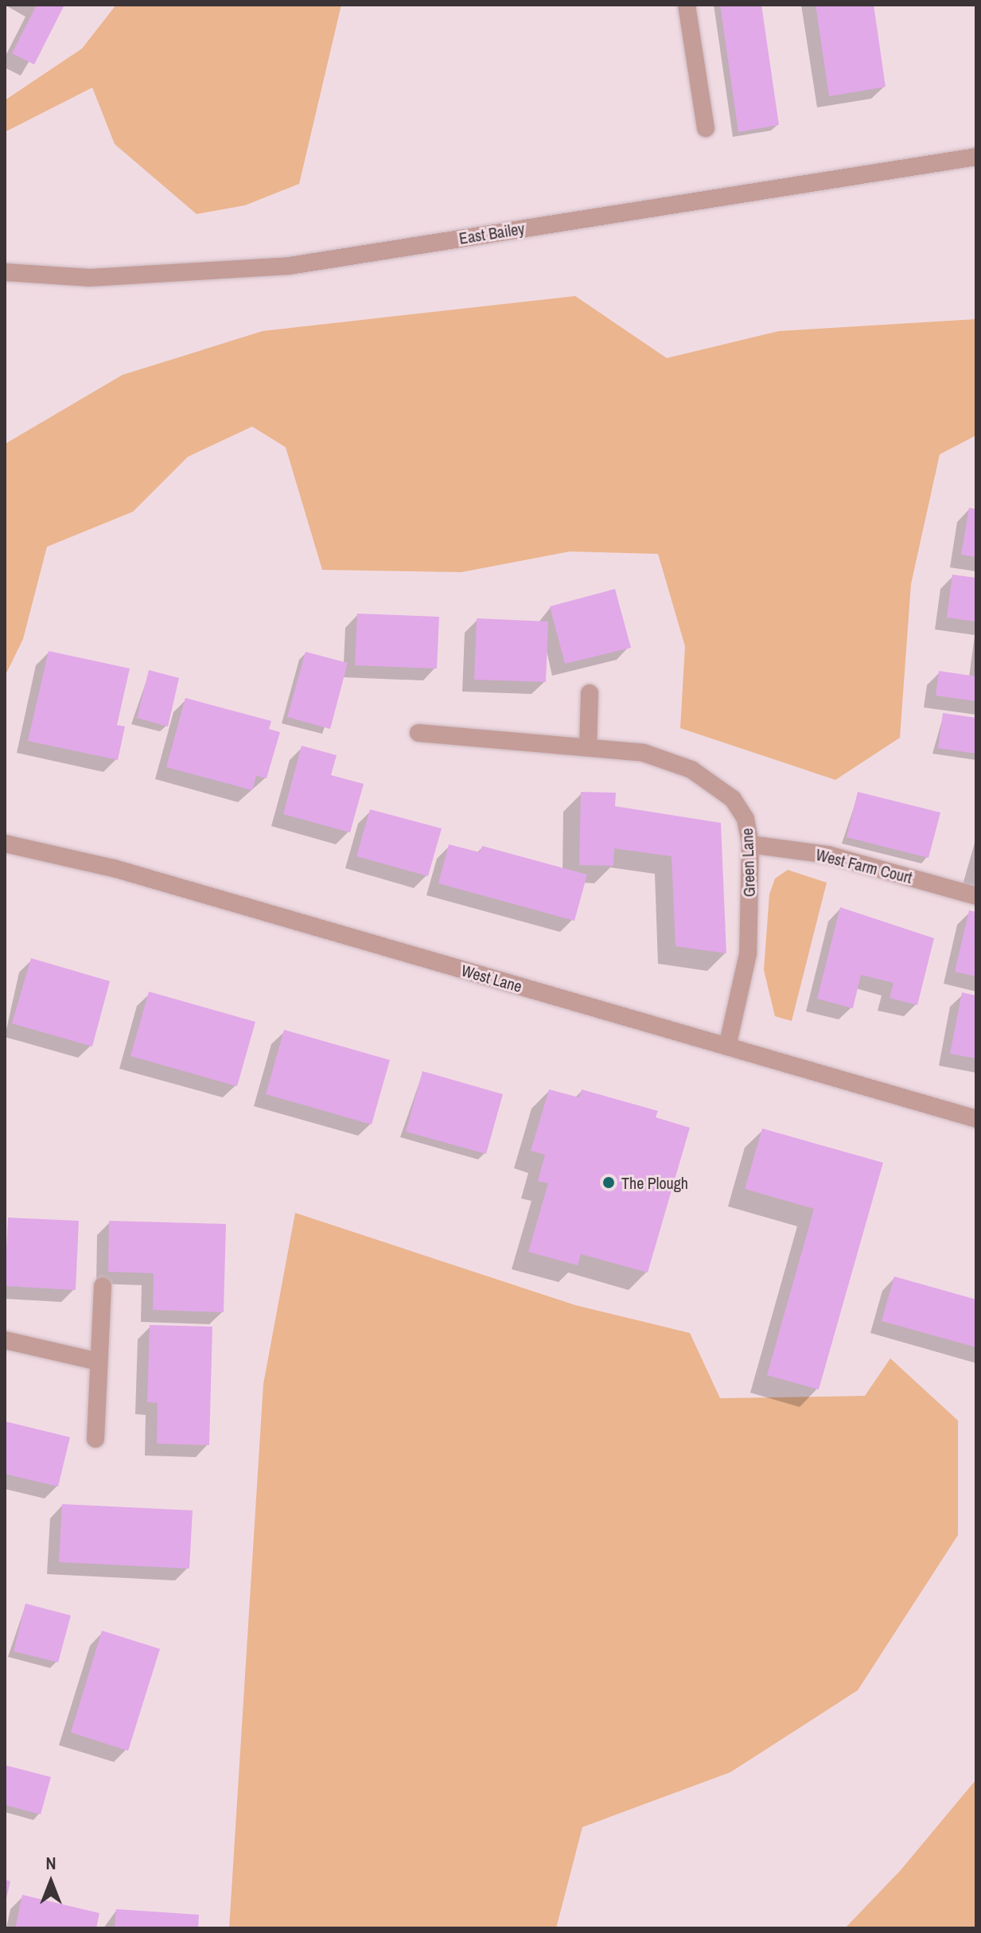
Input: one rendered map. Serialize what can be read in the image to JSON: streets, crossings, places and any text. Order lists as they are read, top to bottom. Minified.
{"streets":{"street":["East Bailey","Green Lane","West Farm Court","West Lane"]},"crossings":[["Green Lane","West Farm Court"],["Green Lane","West Lane"]],"places":["The Plough"],"north":"top"}
